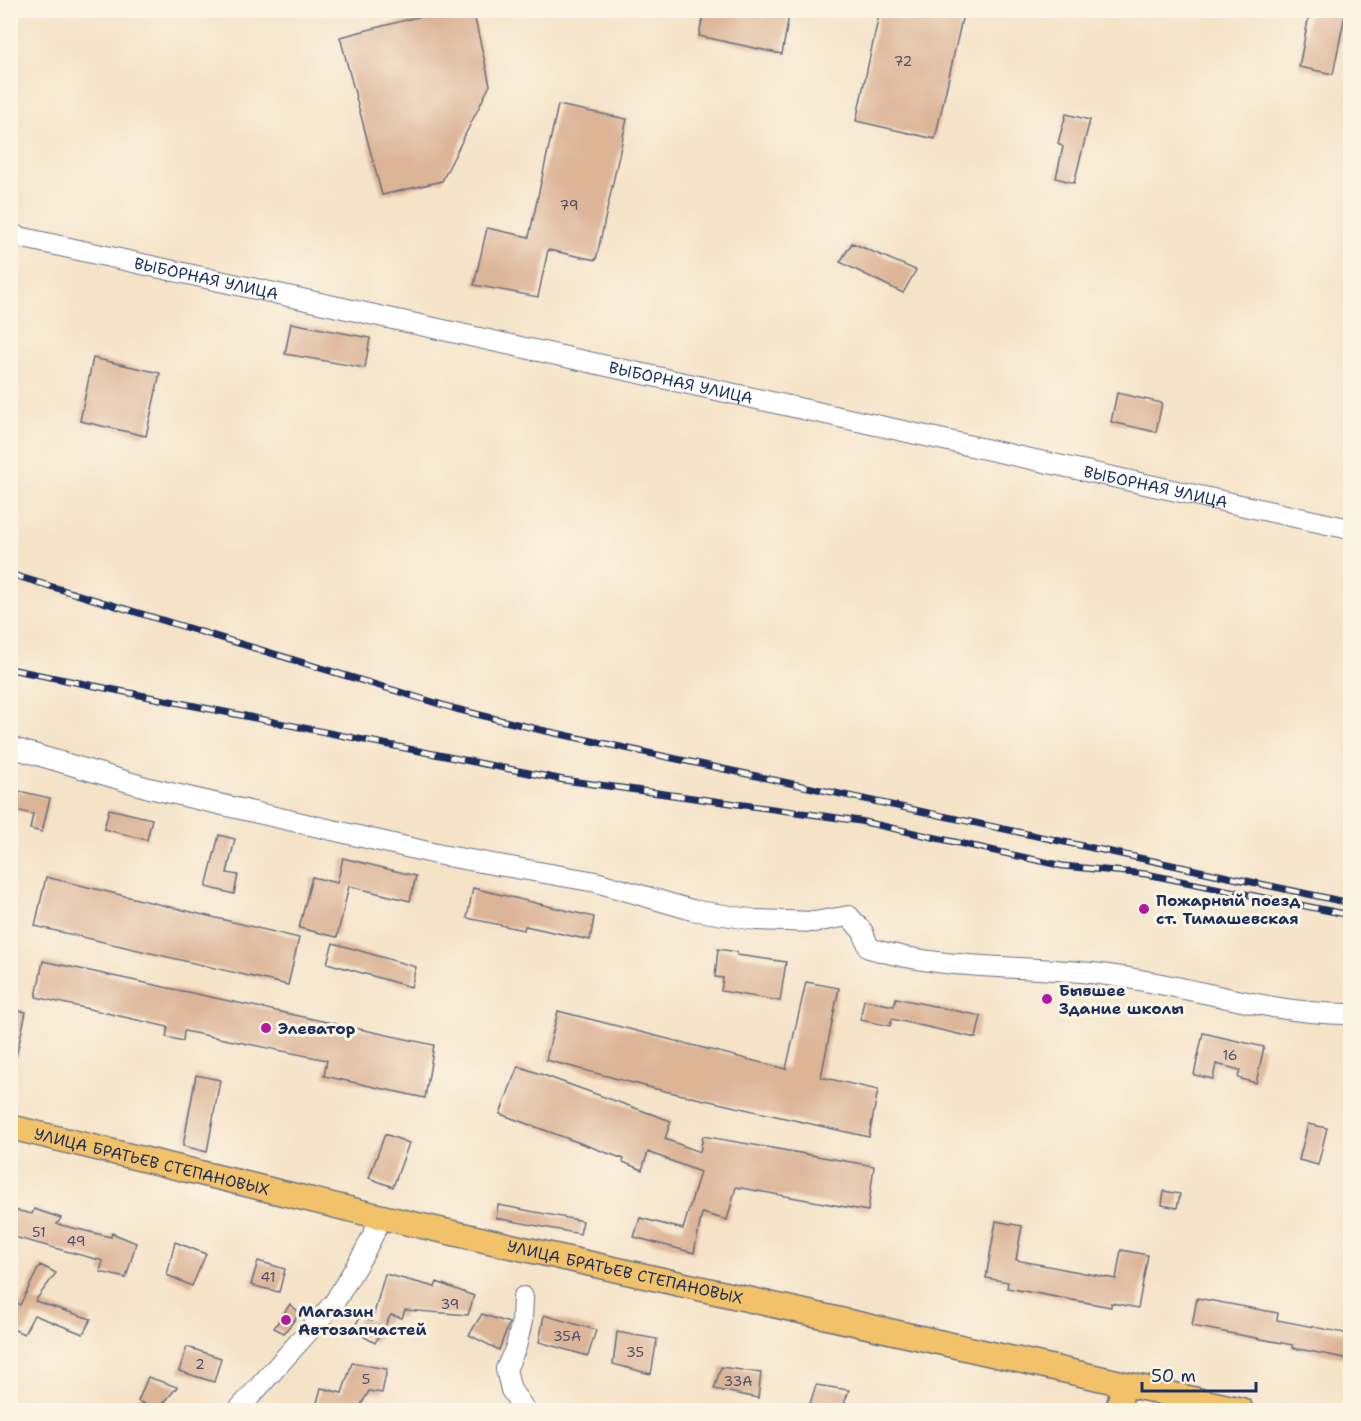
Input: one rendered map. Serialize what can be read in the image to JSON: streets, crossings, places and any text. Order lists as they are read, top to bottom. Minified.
{"streets":{"main road":["УЛИЦА БРАТЬЕВ СТЕПАНОВЫХ"],"street":["ВЫБОРНАЯ УЛИЦА"]},"places":["Пожарный поезд ст. Тимашевская","Бывшее Здание школы","Элеватор","Магазин Автозапчастей"],"house_numbers":["72","79","16","51","49","41","39","35А","35","2","5","33А"],"scale_bar":"50 m"}
